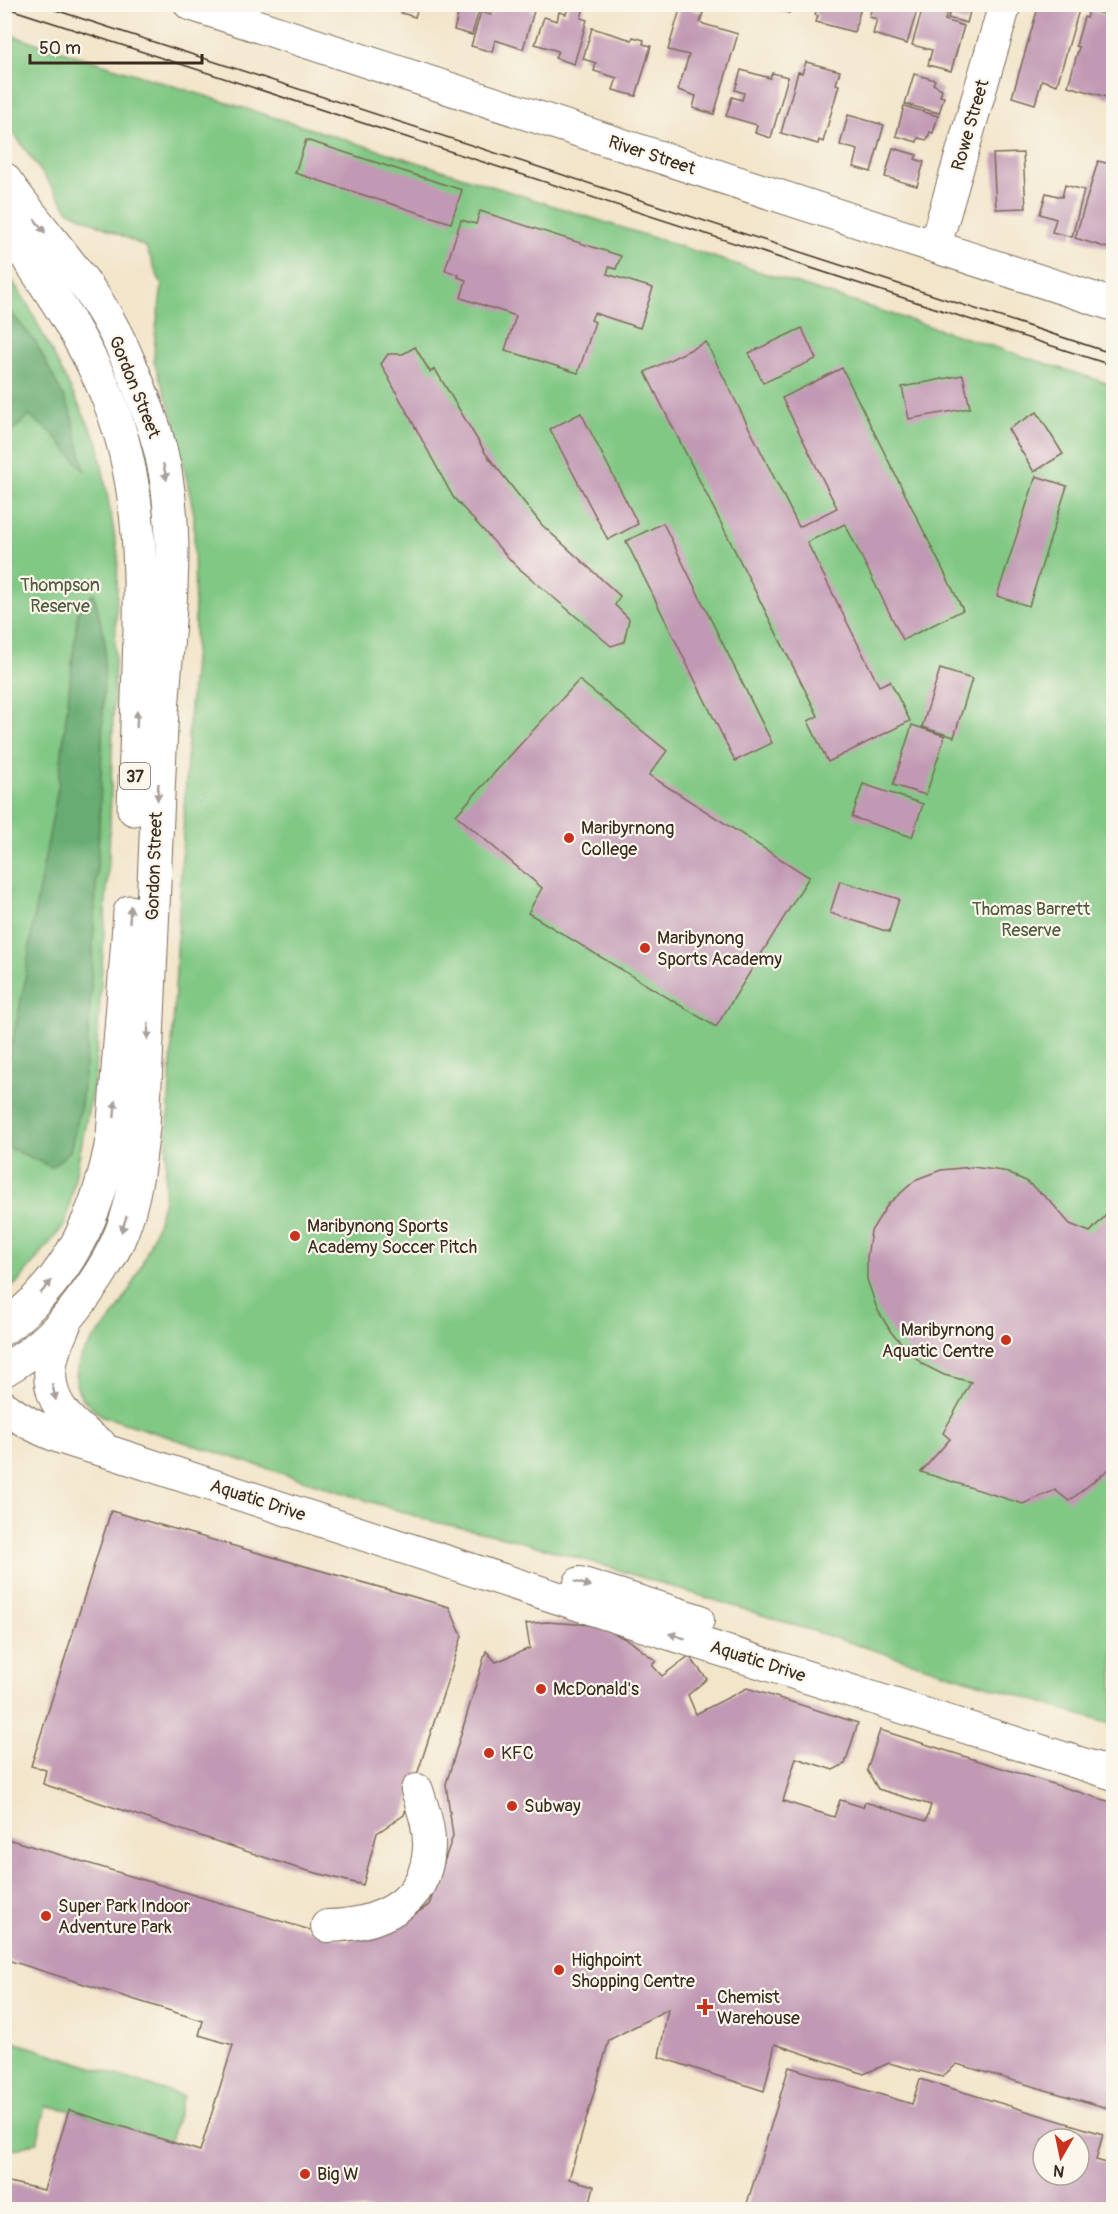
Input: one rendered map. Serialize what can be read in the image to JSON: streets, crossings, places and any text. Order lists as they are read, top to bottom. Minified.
{"streets":{"main road":["Gordon Street","37"],"street":["Rowe Street","River Street","Aquatic Drive"]},"crossings":[["Rowe Street","River Street"],["Gordon Street","Aquatic Drive"]],"parks":["Thompson Reserve","Thomas Barrett Reserve"],"places":{"other":["Maribyrnong College","Maribynong Sports Academy","Maribynong Sports Academy Soccer Pitch","Maribyrnong Aquatic Centre","McDonald's","KFC","Subway","Super Park Indoor Adventure Park","Highpoint Shopping Centre","Big W"],"health":["Chemist Warehouse"]},"scale_bar":"50 m","north":"bottom"}
